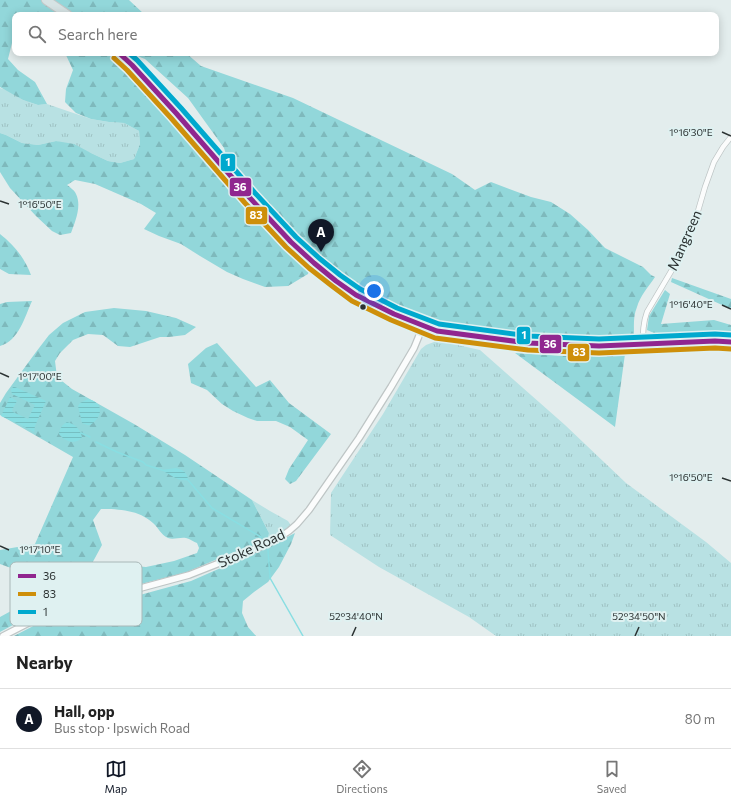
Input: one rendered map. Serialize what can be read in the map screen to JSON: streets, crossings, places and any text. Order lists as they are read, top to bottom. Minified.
{"streets":{"street":["Mangreen","Stoke Road"]},"lines":["transit line 36","transit line 1","transit line 83"],"legend":["36","83","1"],"page":{"search":"Search here","pins":"A","heading":"Nearby","list":[{"mark":"A","name":"Hall, opp","note":"Bus stop · Ipswich Road","value":"80 m"}],"nav":["Map","Directions","Saved"]},"coordinates":["1°16'30\"E","1°16'50\"E","1°16'40\"E","1°17'00\"E","1°17'10\"E","52°34'40\"N","52°34'50\"N"]}
